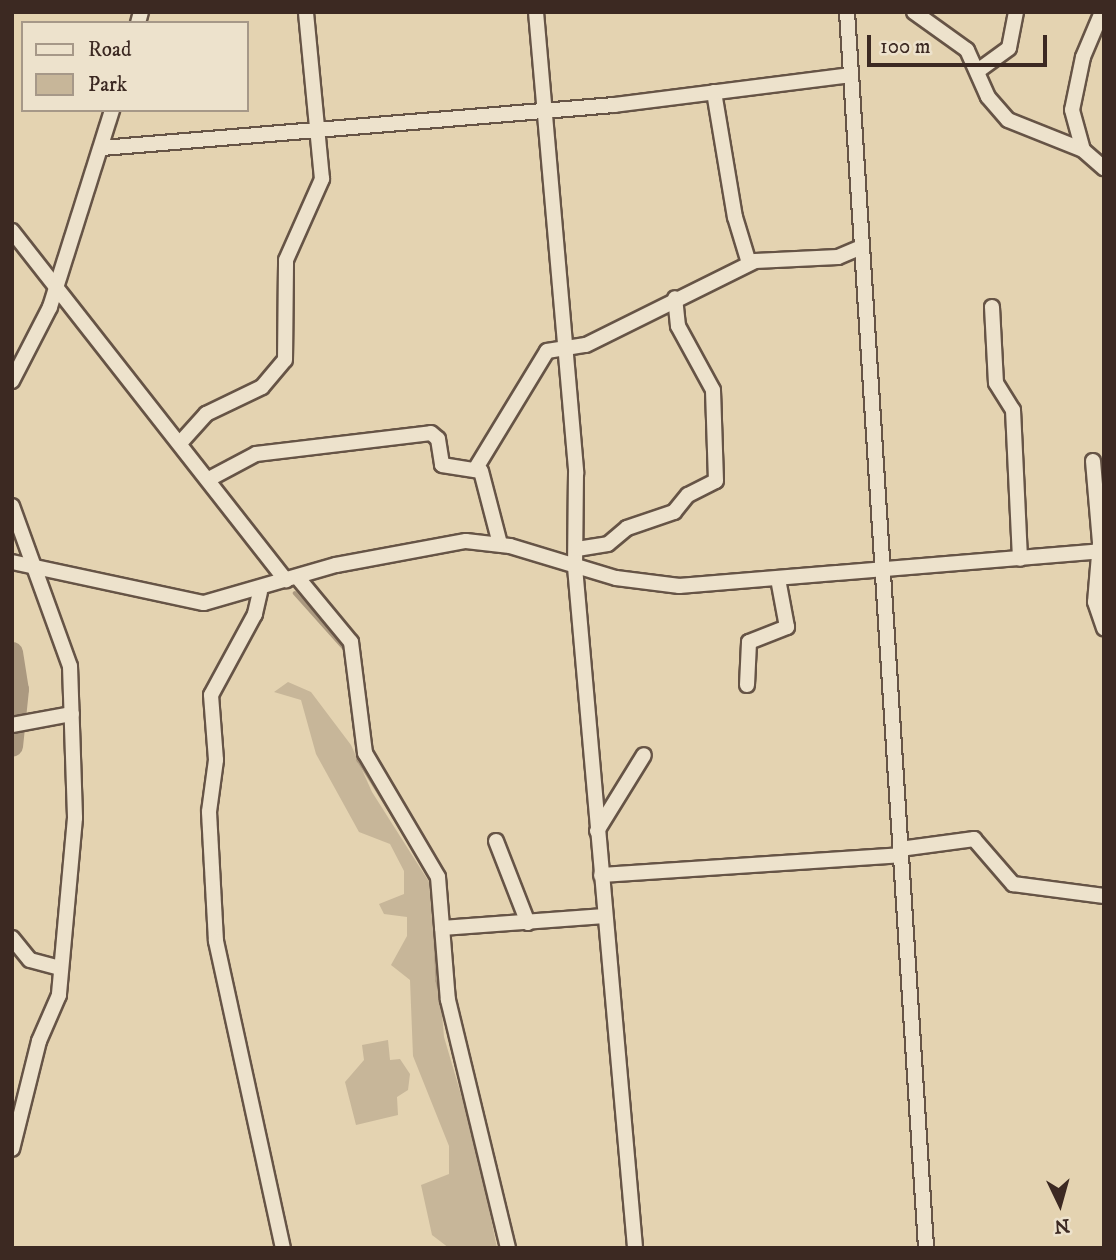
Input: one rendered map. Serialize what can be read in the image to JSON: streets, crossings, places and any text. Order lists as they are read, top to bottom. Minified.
{"legend":["Road","Park"],"scale_bar":"100 m","north":"bottom"}
